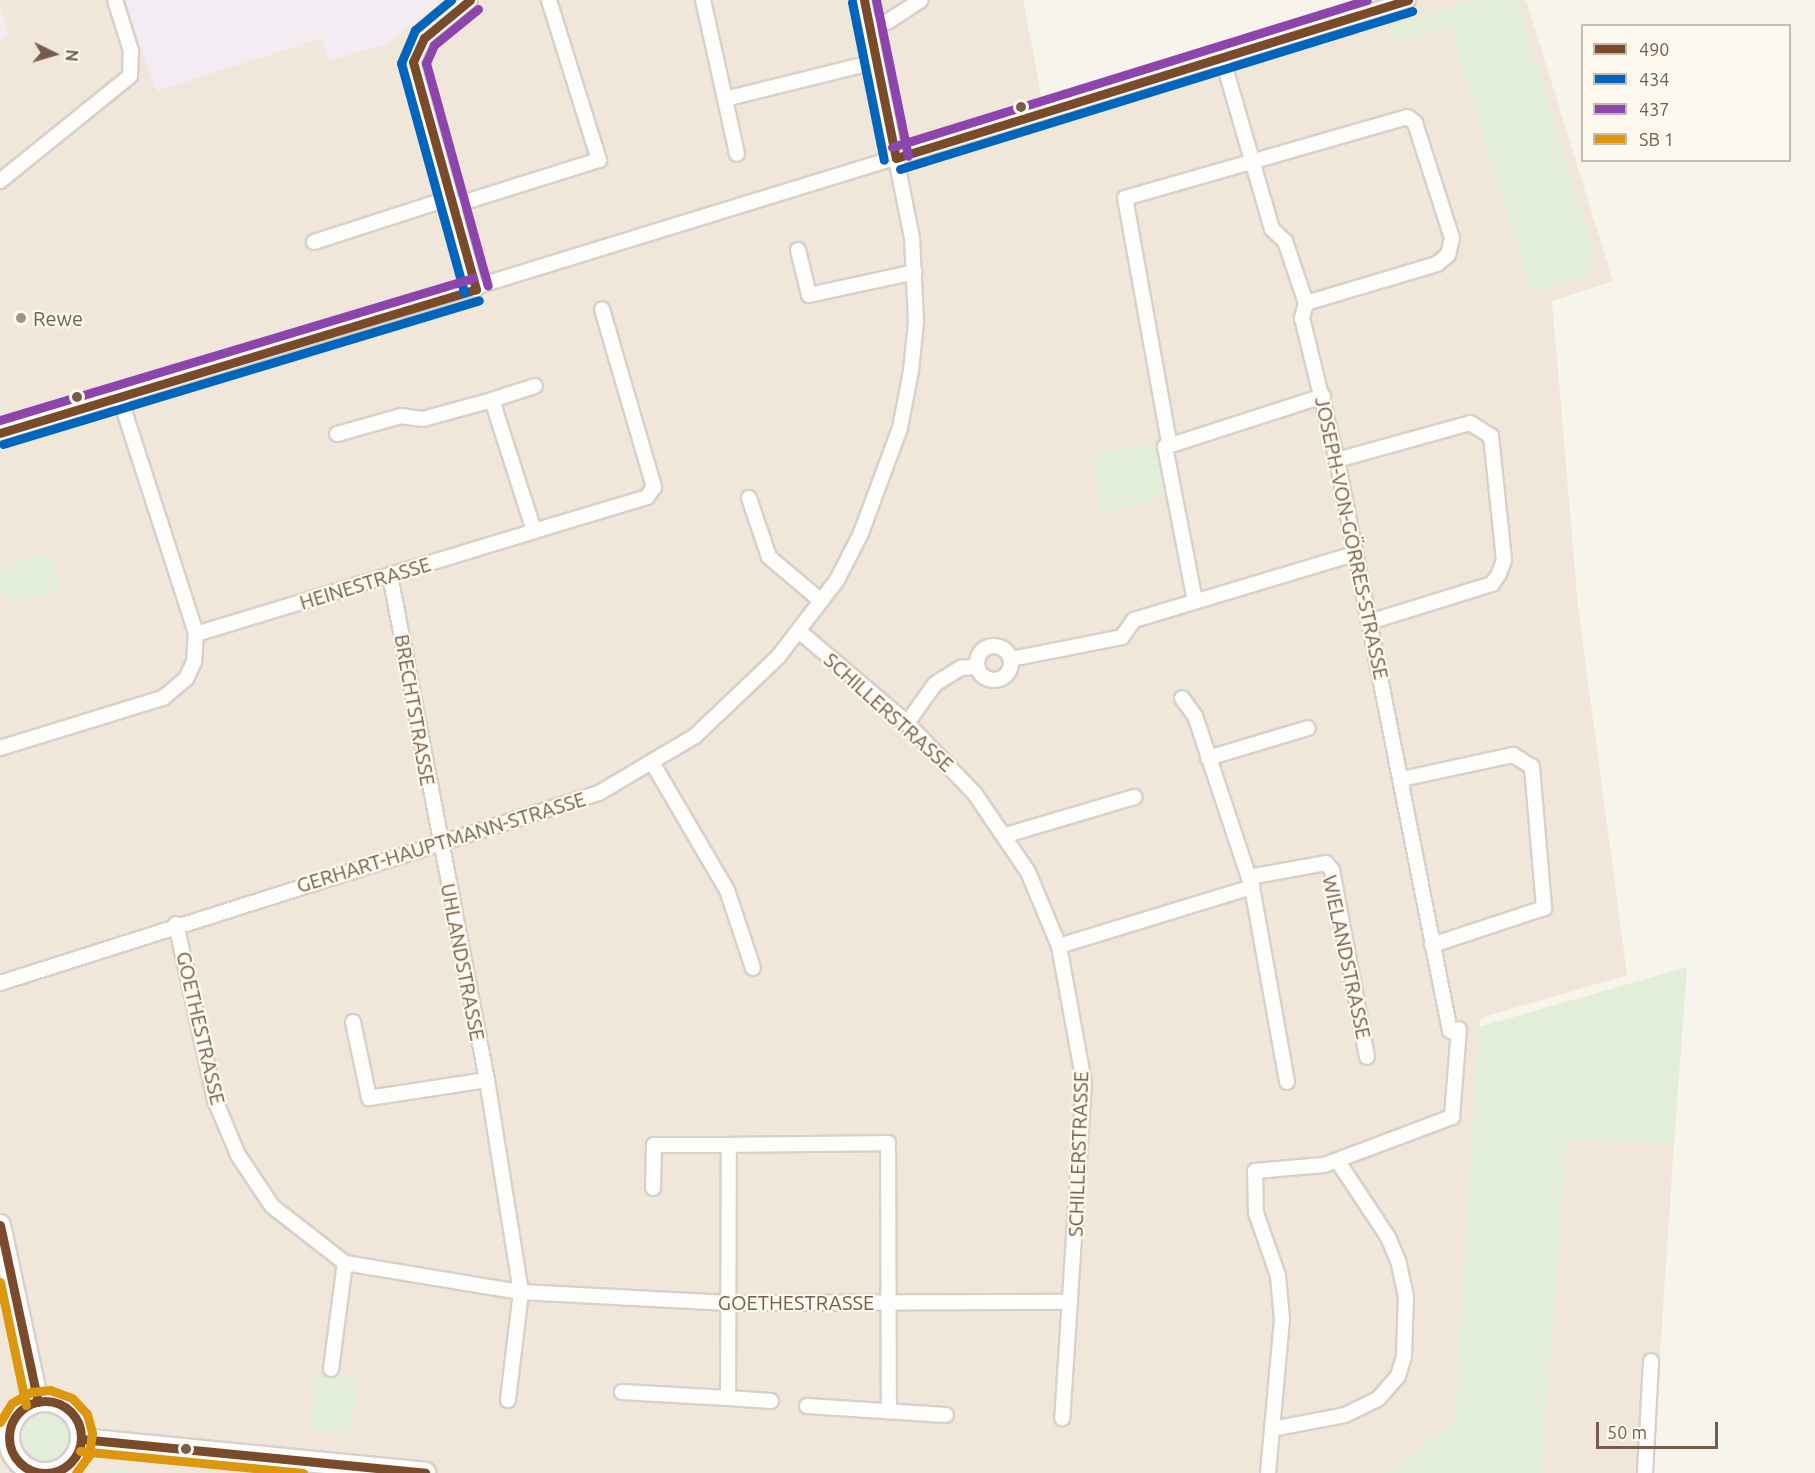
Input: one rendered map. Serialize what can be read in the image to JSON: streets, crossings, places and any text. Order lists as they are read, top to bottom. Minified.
{"streets":{"street":["JOSEPH-VON-GÖRRES-STRASSE","HEINESTRASSE","BRECHTSTRASSE","SCHILLERSTRASSE","GERHART-HAUPTMANN-STRASSE","WIELANDSTRASSE","UHLANDSTRASSE","GOETHESTRASSE"]},"crossings":[["HEINESTRASSE","BRECHTSTRASSE"],["BRECHTSTRASSE","GERHART-HAUPTMANN-STRASSE"],["BRECHTSTRASSE","UHLANDSTRASSE"],["SCHILLERSTRASSE","GERHART-HAUPTMANN-STRASSE"],["SCHILLERSTRASSE","WIELANDSTRASSE"],["SCHILLERSTRASSE","GOETHESTRASSE"],["GERHART-HAUPTMANN-STRASSE","UHLANDSTRASSE"],["GERHART-HAUPTMANN-STRASSE","GOETHESTRASSE"],["UHLANDSTRASSE","GOETHESTRASSE"]],"places":["Rewe"],"lines":["transit line 490","transit line 434","transit line 437"],"legend":["490","434","437","SB 1"],"scale_bar":"50 m","north":"right"}
